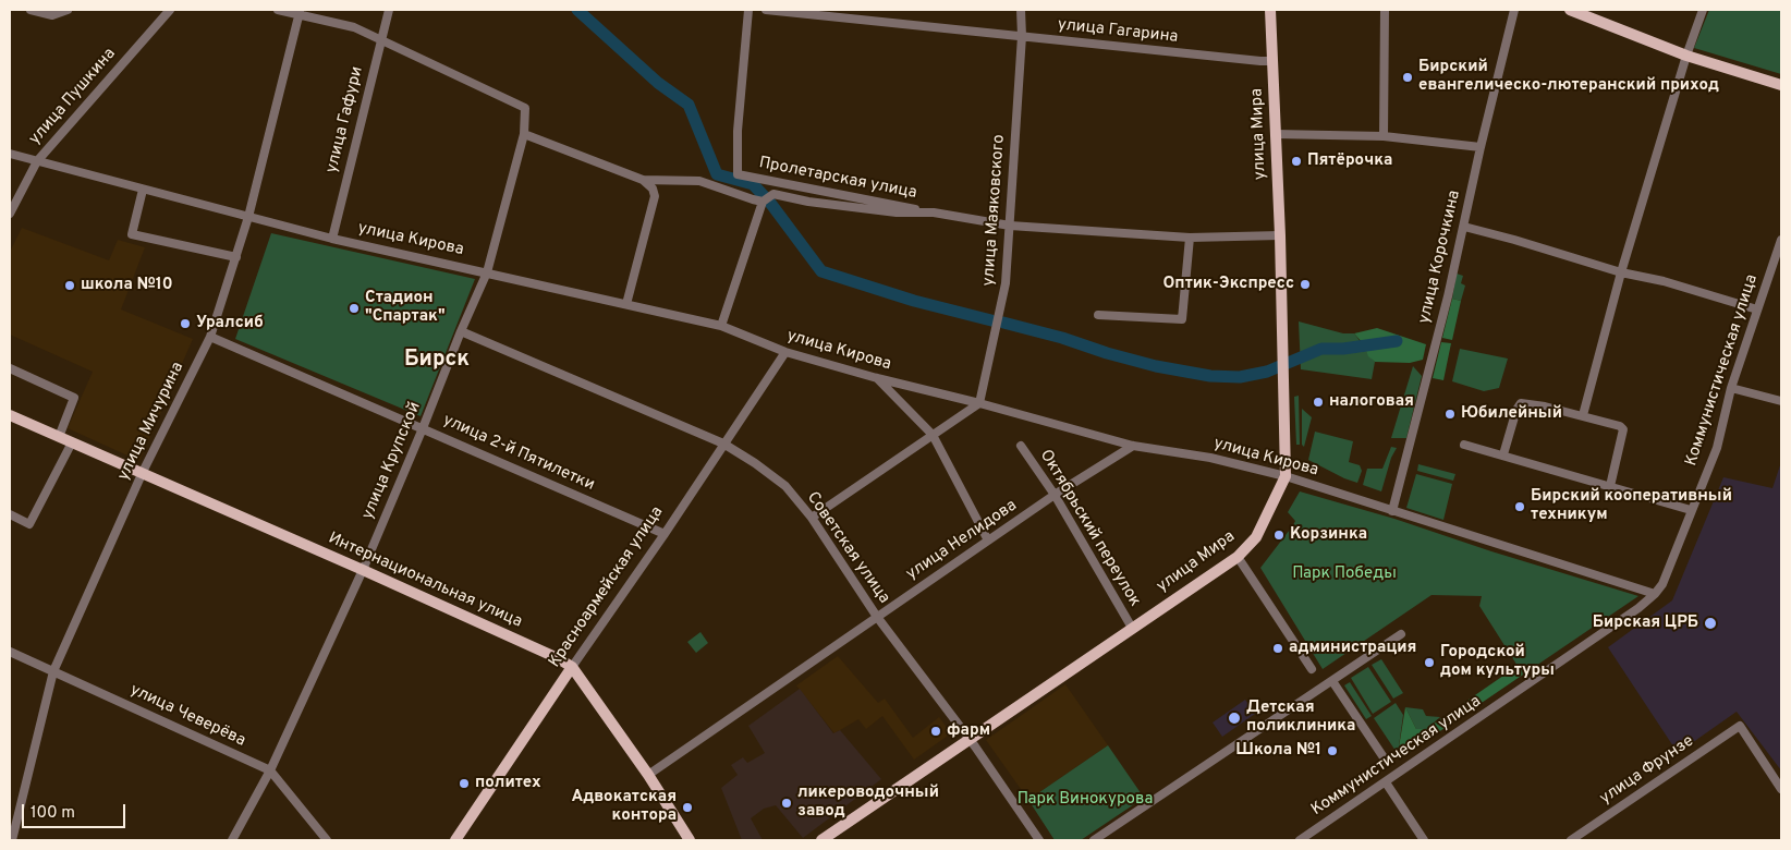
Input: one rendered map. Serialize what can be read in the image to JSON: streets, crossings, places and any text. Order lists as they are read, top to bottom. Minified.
{"streets":{"main road":["улица Мира","Интернациональная улица","Красноармейская улица"],"street":["улица Гагарина","улица Пушкина","улица Гафури","Пролетарская улица","улица Маяковского","улица Кирова","улица Корочкина","Коммунистическая улица","улица Мичурина","улица 2-й Пятилетки","улица Крупской","Октябрьский переулок","улица Нелидова","Советская улица","улица Чеверёва","улица Фрунзе"]},"crossings":[["улица Гагарина","улица Мира"],["улица Гагарина","улица Маяковского"],["улица Пушкина","улица Кирова"],["улица Гафури","улица Кирова"],["улица Гафури","улица Крупской"],["улица Мира","Пролетарская улица"],["улица Мира","улица Кирова"],["улица Мира","Октябрьский переулок"],["улица Мира","Советская улица"],["Пролетарская улица","улица Маяковского"],["улица Маяковского","улица Кирова"],["улица Кирова","улица Корочкина"],["улица Кирова","Коммунистическая улица"],["улица Кирова","улица Мичурина"],["улица Кирова","улица Крупской"],["улица Кирова","улица Нелидова"],["улица Кирова","Красноармейская улица"],["улица Мичурина","улица 2-й Пятилетки"],["улица Мичурина","Интернациональная улица"],["улица Мичурина","улица Чеверёва"],["улица 2-й Пятилетки","улица Крупской"],["улица 2-й Пятилетки","Красноармейская улица"],["улица Крупской","Советская улица"],["улица Крупской","Интернациональная улица"],["улица Крупской","улица Чеверёва"],["Октябрьский переулок","улица Нелидова"],["улица Нелидова","Советская улица"],["улица Нелидова","Интернациональная улица"],["Советская улица","Красноармейская улица"],["Интернациональная улица","Красноармейская улица"]],"districts":["Бирск"],"parks":["Парк Победы","Парк Винокурова"],"places":["Бирский евангелическо-лютеранский приход","Пятёрочка","Оптик-Экспресс","школа №10","Стадион \"Спартак\"","Уралсиб","налоговая","Юбилейный","Бирский кооперативный техникум","Корзинка","Бирская ЦРБ","администрация","Городской дом культуры","Детская поликлиника","фарм","Школа №1","политех","ликероводочный завод","Адвокатская контора"],"scale_bar":"100 m"}
